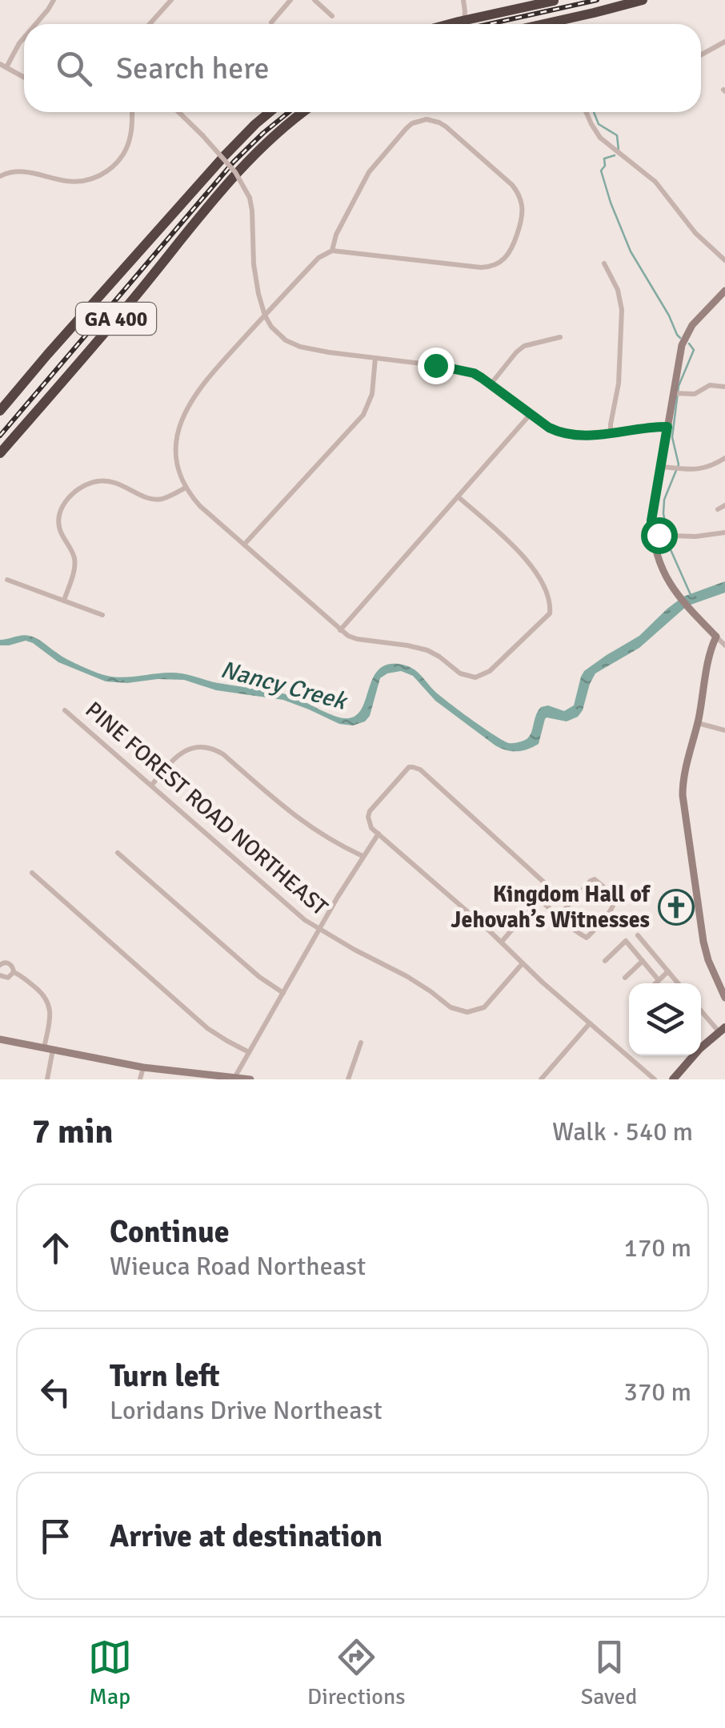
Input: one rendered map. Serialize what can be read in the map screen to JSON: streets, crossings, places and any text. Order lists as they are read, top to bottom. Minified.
{"streets":{"highway":["GA 400"],"street":["PINE FOREST ROAD NORTHEAST"]},"water":["Nancy Creek"],"places":{"church":["Kingdom Hall of Jehovah’s Witnesses"]},"page":{"search":"Search here","heading":["7 min","Walk · 540 m"],"list":[["Continue","Wieuca Road Northeast","170 m"],["Turn left","Loridans Drive Northeast","370 m"],"Arrive at destination"],"nav":["Map","Directions","Saved"]}}
